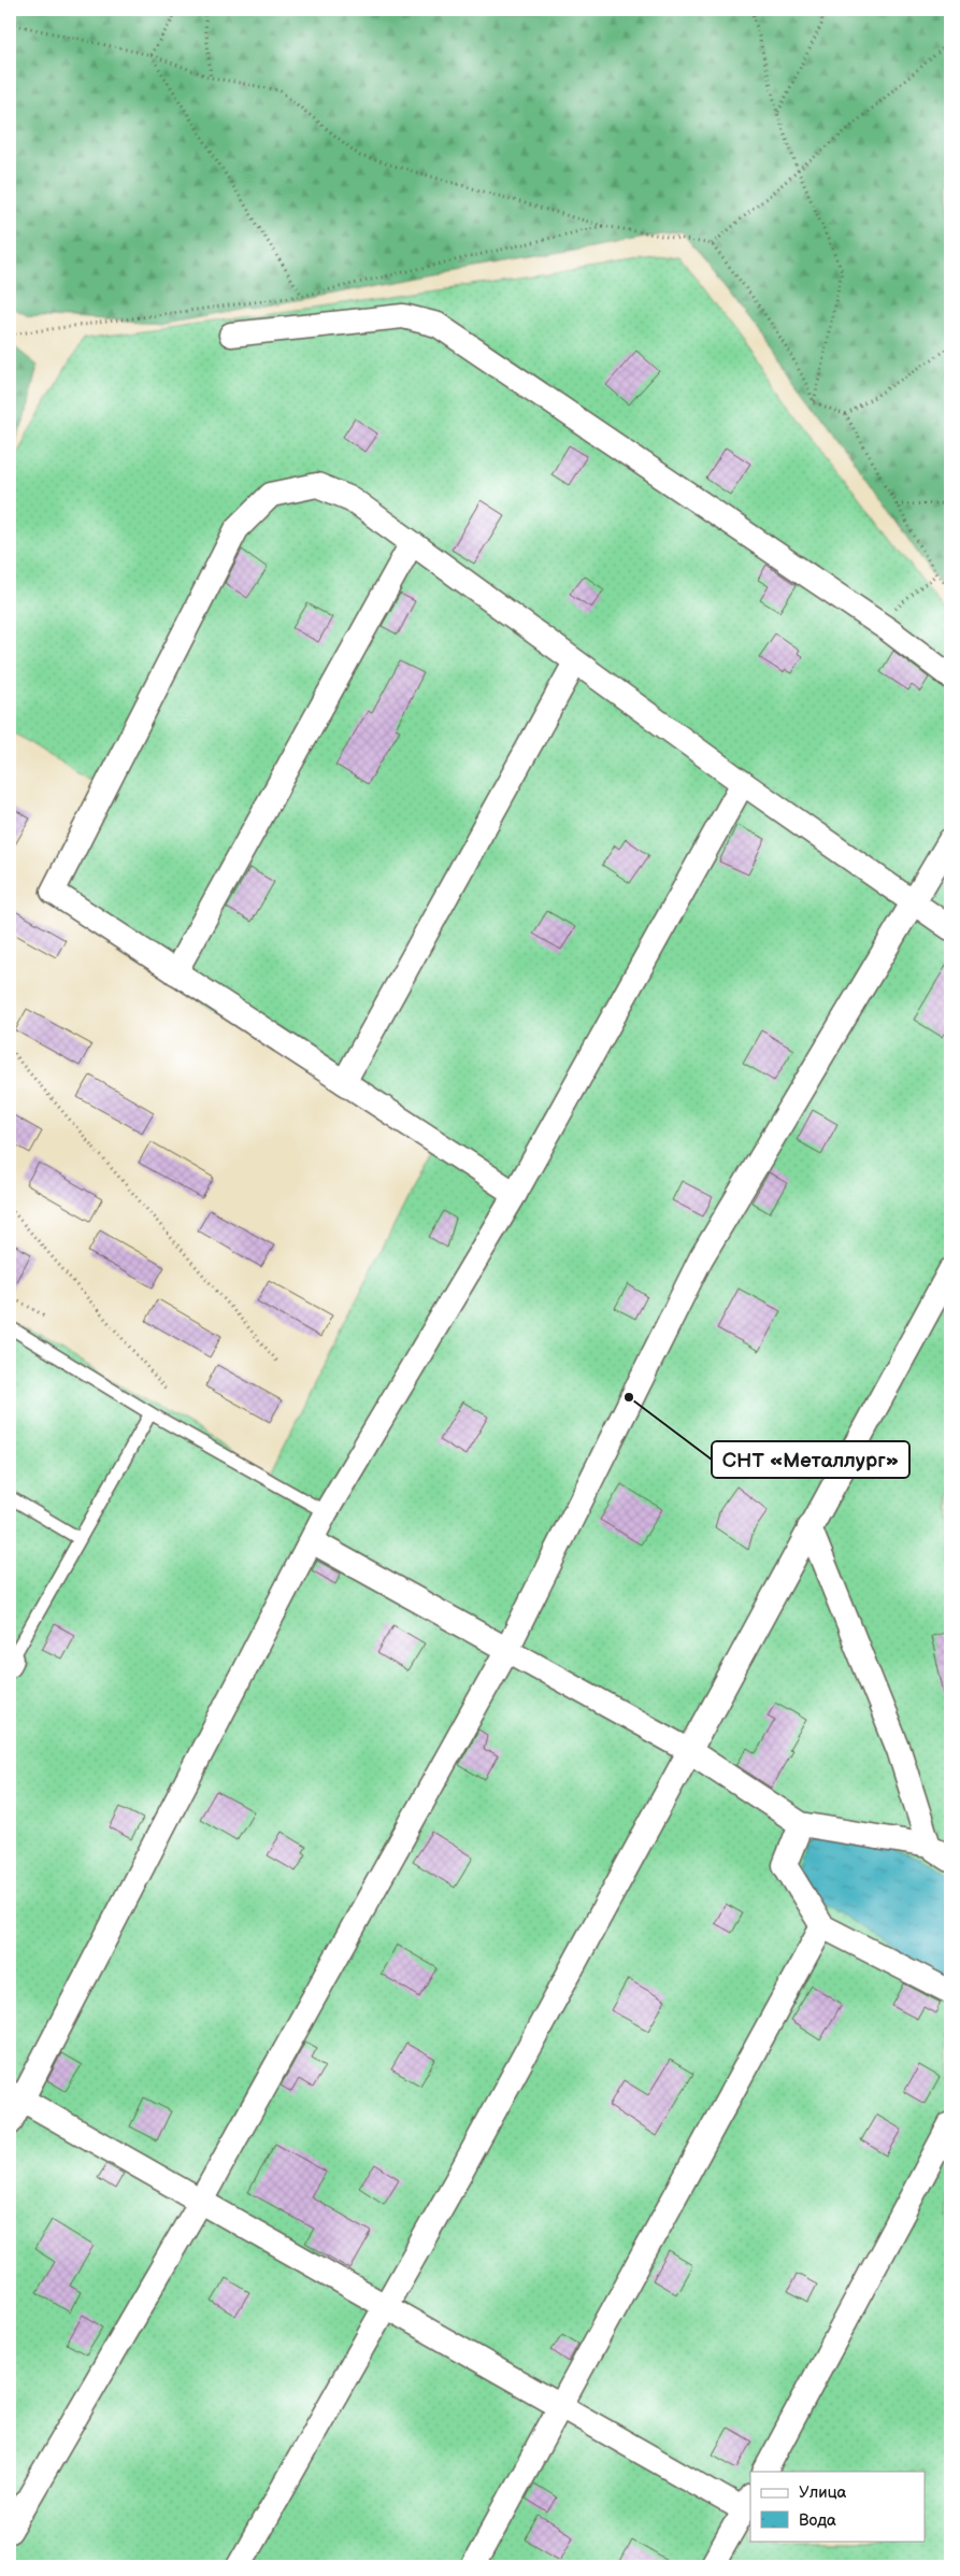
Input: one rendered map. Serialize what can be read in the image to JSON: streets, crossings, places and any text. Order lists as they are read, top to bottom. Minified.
{"places":["СНТ «Металлург»"],"legend":["Улица","Вода"]}
